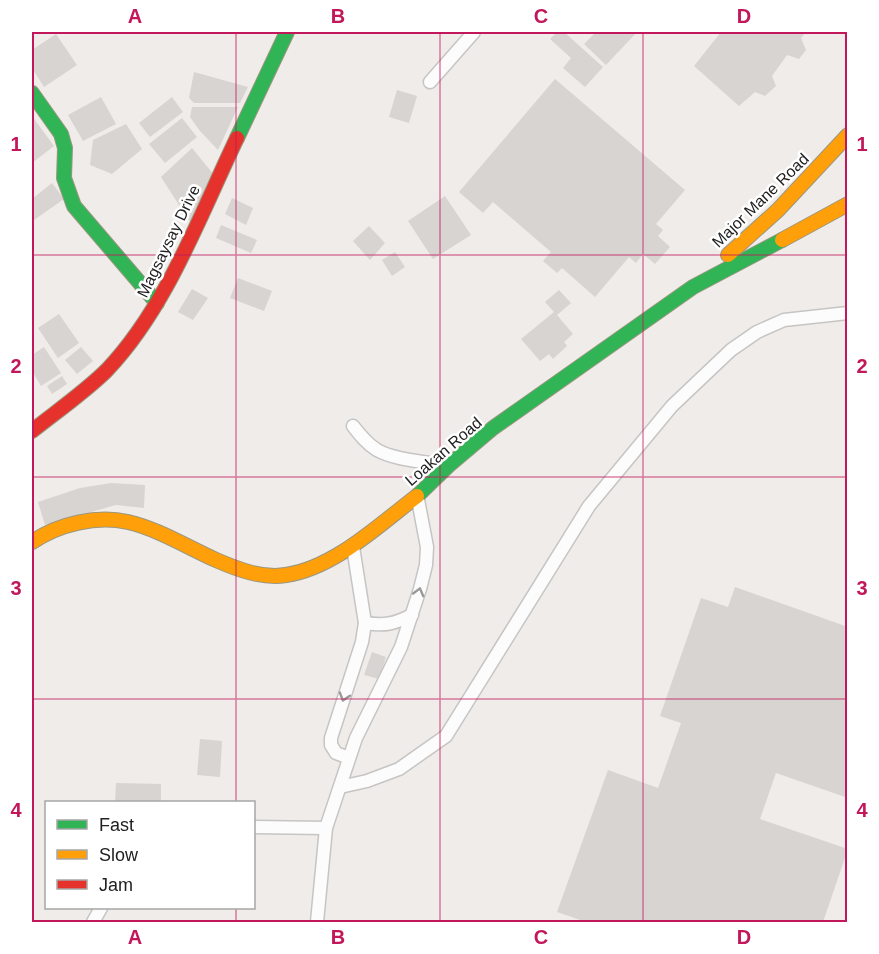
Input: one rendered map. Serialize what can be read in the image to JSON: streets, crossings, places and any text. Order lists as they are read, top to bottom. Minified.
{"streets":{"main road":["Major Mane Road","Magsaysay Drive","Loakan Road"]},"crossings":[["Major Mane Road","Loakan Road"]],"legend":["Fast","Slow","Jam"],"grid":{"columns":["A","B","C","D"],"rows":["1","2","3","4"]}}
